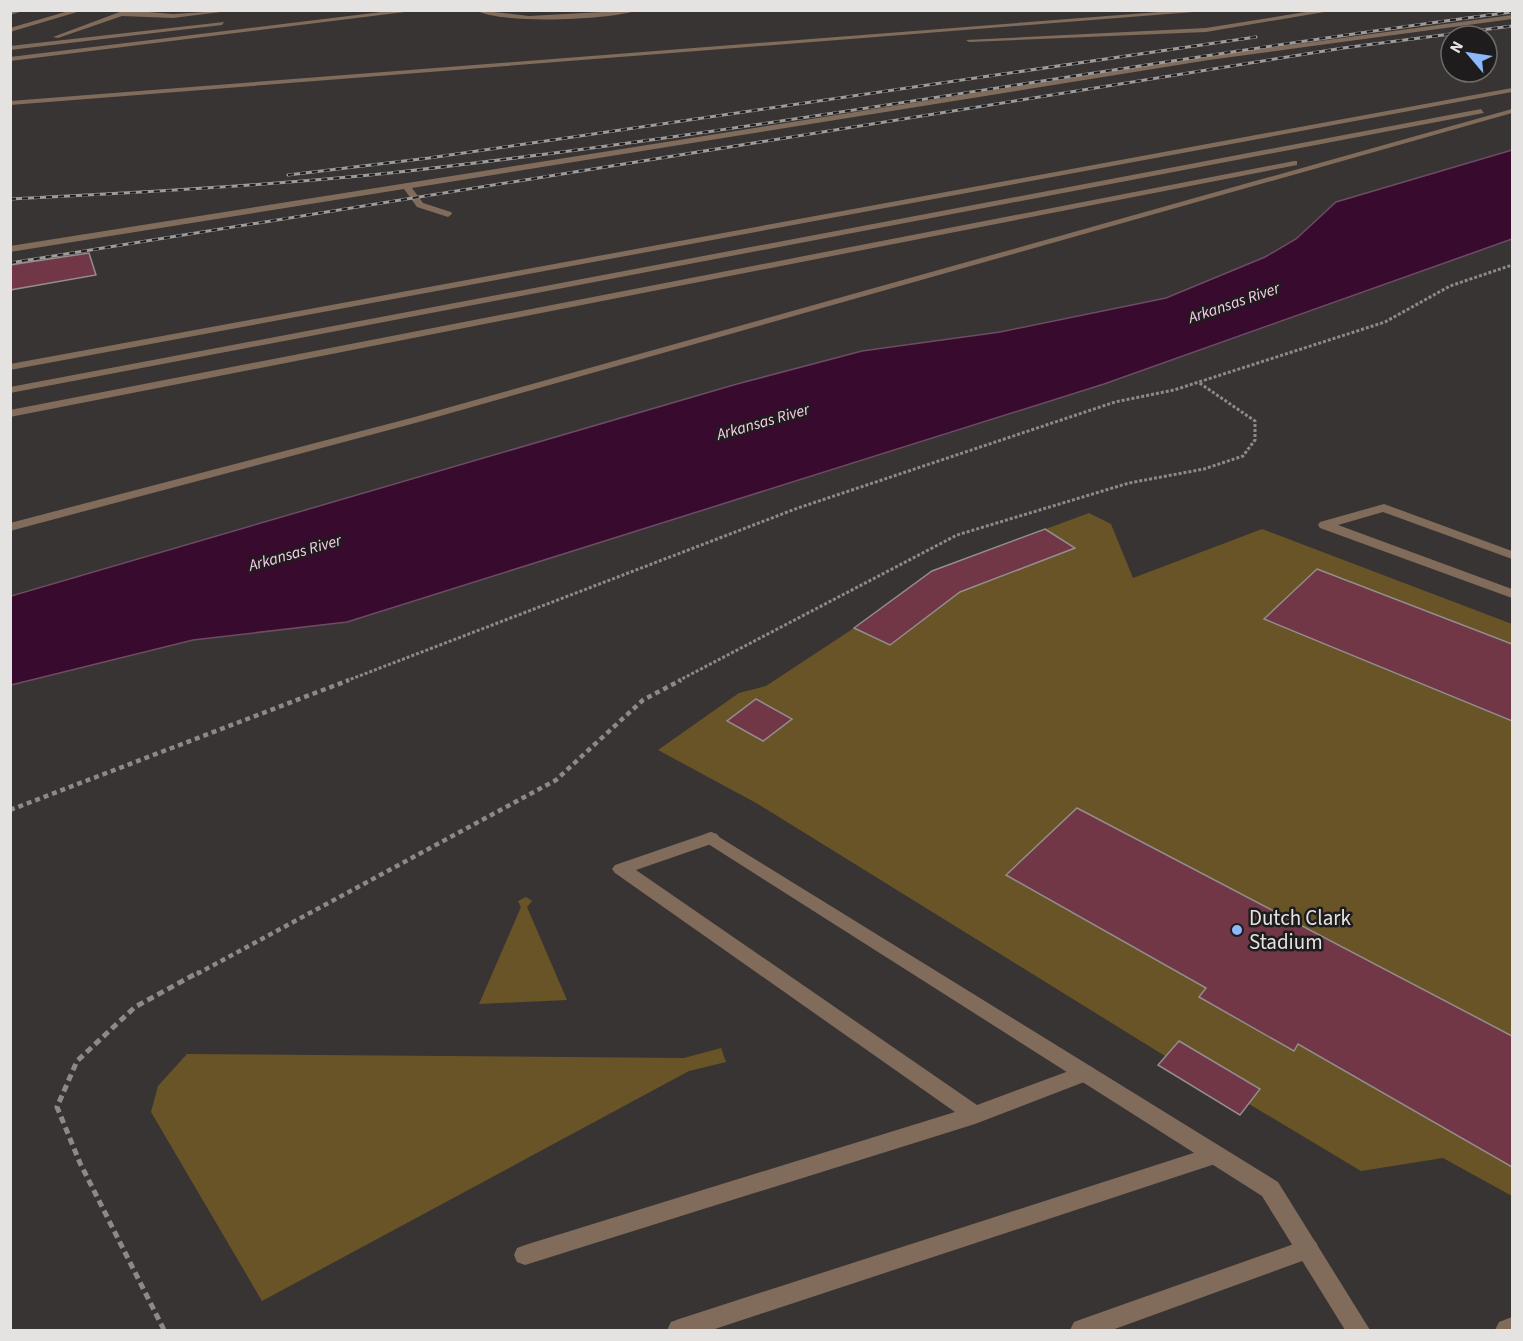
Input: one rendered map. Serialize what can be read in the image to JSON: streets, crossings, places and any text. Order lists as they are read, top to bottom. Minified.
{"water":["Arkansas River"],"places":["Dutch Clark Stadium"],"north":"top left"}
